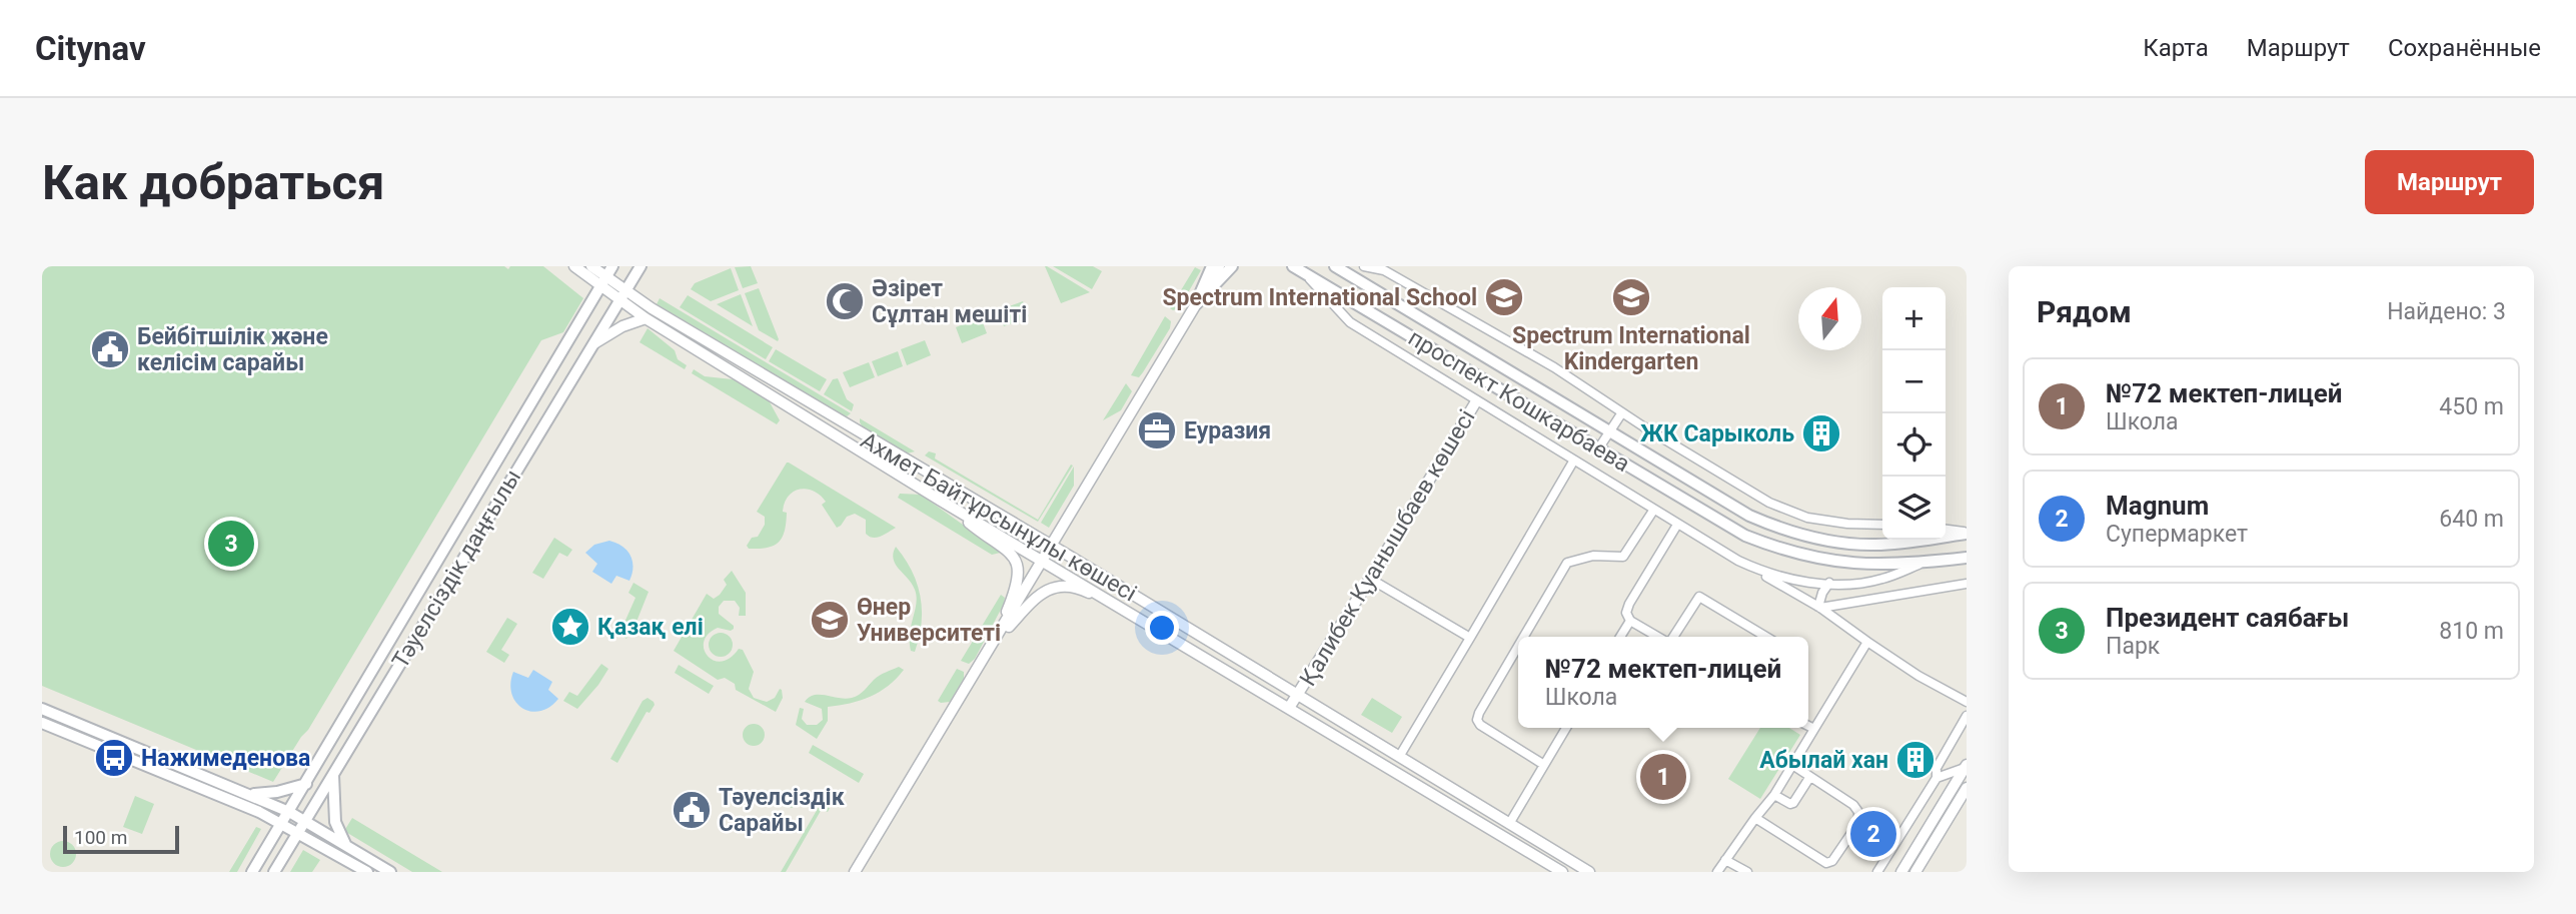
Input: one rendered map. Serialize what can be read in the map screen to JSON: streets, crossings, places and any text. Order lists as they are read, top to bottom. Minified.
{"streets":{"main road":["проспект Кошкарбаева","Тәуелсіздік даңғылы"],"street":["Ахмет Байтұрсынұлы көшесі","Қалибек Қуанышбаев көшесі"]},"crossings":[["Ахмет Байтұрсынұлы көшесі","Қалибек Қуанышбаев көшесі"],["Ахмет Байтұрсынұлы көшесі","Тәуелсіздік даңғылы"]],"places":{"school or university":["Spectrum International School","Spectrum International Kindergarten","Өнер Университеті"],"mosque":["Әзірет Сұлтан мешіті"],"public building":["Бейбітшілік және келісім сарайы","Тәуелсіздік Сарайы"],"office":["Еуразия"],"building":["ЖК Сарыколь","Абылай хан"],"place":["Қазақ елі"],"bus stop":["Нажимеденова"]},"scale_bar":"100 m","north":"top","page":{"header":"Citynav","nav":["Карта","Маршрут","Сохранённые"],"buttons":"Маршрут","title":"Как добраться","heading":["Рядом","Найдено: 3"],"map_buttons":["+","−"],"list":[{"mark":"1","name":"№72 мектеп-лицей","note":"Школа","value":"450 m"},{"mark":"2","name":"Magnum","note":"Супермаркет","value":"640 m"},{"mark":"3","name":"Президент саябағы","note":"Парк","value":"810 m"}],"pins":["3","1","2"],"popup":["№72 мектеп-лицей","Школа"],"scale":"100 m"}}
